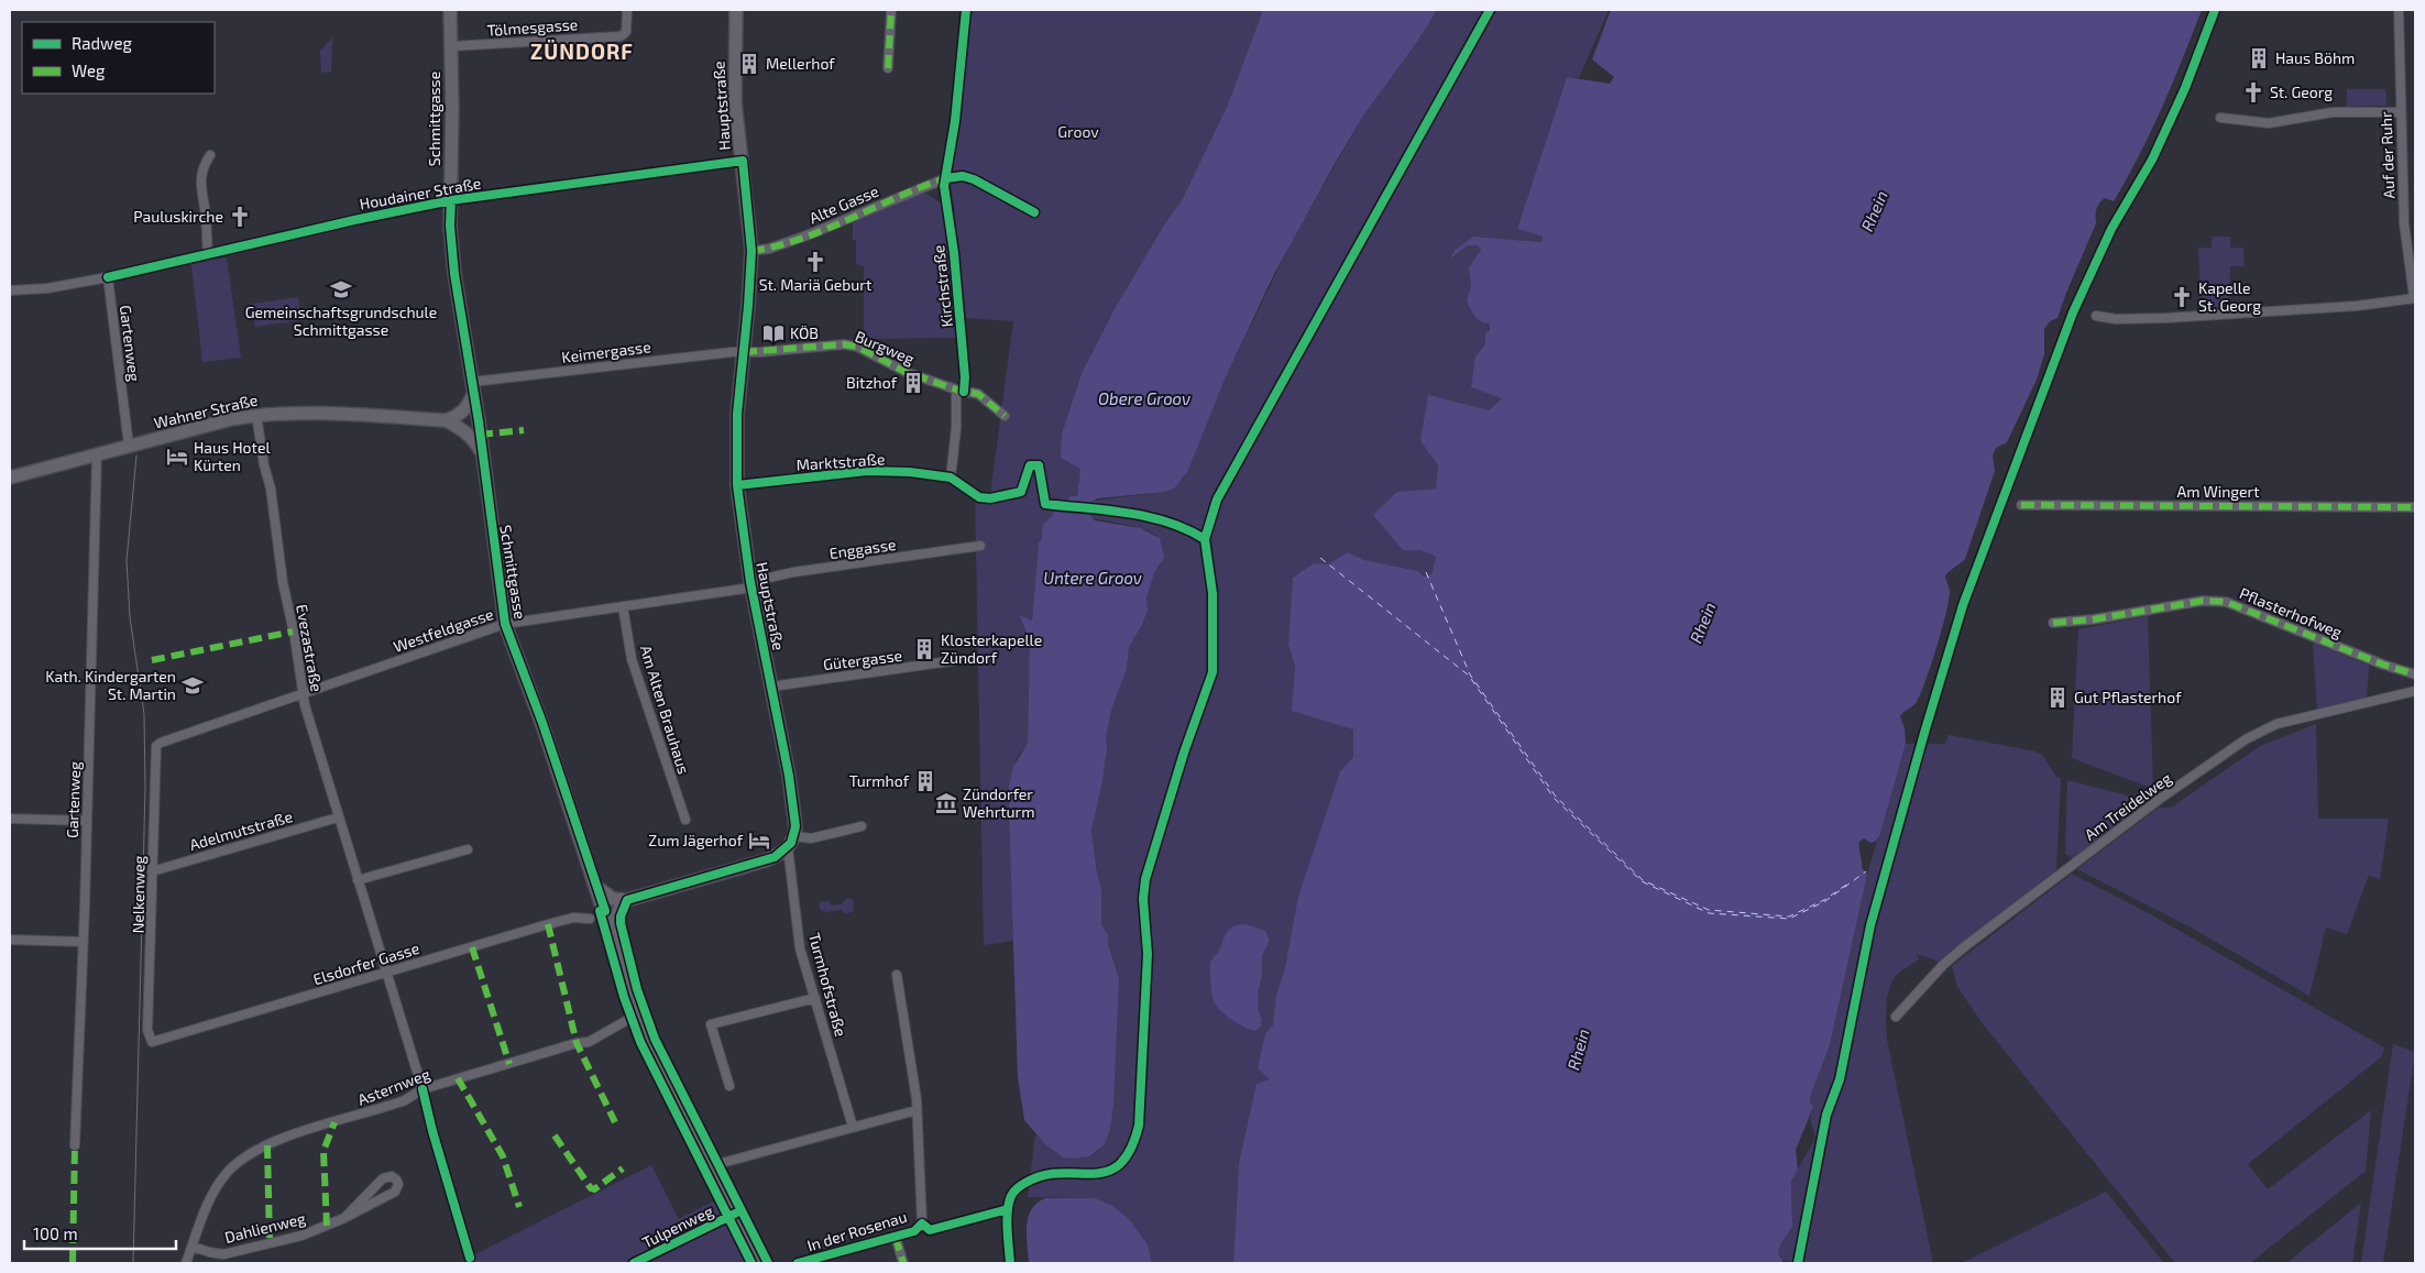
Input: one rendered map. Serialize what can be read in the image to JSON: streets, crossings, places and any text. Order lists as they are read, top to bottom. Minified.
{"streets":{"main road":["Hauptstraße","Schmittgasse","Wahner Straße"],"street":["Tölmesgasse","Auf der Ruhr","Houdainer Straße","Alte Gasse","Kirchstraße","Gartenweg","Burgweg","Keimergasse","Marktstraße","Am Wingert","Enggasse","Pflasterhofweg","Westfeldgasse","Evezastraße","Gütergasse","Am Alten Brauhaus","Am Treidelweg","Adelmutstraße","Nelkenweg","Elsdorfer Gasse","Turmhofstraße","Asternweg","Tulpenweg","Dahlienweg","In der Rosenau"]},"crossings":[["Tölmesgasse","Schmittgasse"],["Hauptstraße","Houdainer Straße"],["Hauptstraße","Alte Gasse"],["Hauptstraße","Burgweg"],["Hauptstraße","Keimergasse"],["Hauptstraße","Marktstraße"],["Hauptstraße","Enggasse"],["Hauptstraße","Westfeldgasse"],["Hauptstraße","Gütergasse"],["Hauptstraße","Turmhofstraße"],["Schmittgasse","Houdainer Straße"],["Schmittgasse","Keimergasse"],["Schmittgasse","Wahner Straße"],["Schmittgasse","Westfeldgasse"],["Houdainer Straße","Gartenweg"],["Alte Gasse","Kirchstraße"],["Kirchstraße","Burgweg"],["Kirchstraße","Marktstraße"],["Gartenweg","Wahner Straße"],["Burgweg","Keimergasse"],["Wahner Straße","Evezastraße"],["Enggasse","Westfeldgasse"],["Westfeldgasse","Evezastraße"],["Westfeldgasse","Am Alten Brauhaus"],["Westfeldgasse","Nelkenweg"],["Evezastraße","Adelmutstraße"],["Evezastraße","Elsdorfer Gasse"],["Evezastraße","Asternweg"],["Adelmutstraße","Nelkenweg"],["Nelkenweg","Elsdorfer Gasse"],["Asternweg","Dahlienweg"]],"districts":["ZÜNDORF"],"water":["Rhein","Obere Groov","Untere Groov"],"parks":["Groov"],"places":{"building":["Haus Böhm","Mellerhof","Bitzhof","Klosterkapelle Zündorf","Gut Pflasterhof","Turmhof"],"church":["St. Georg","Pauluskirche","St. Mariä Geburt","Kapelle St. Georg"],"school or university":["Gemeinschaftsgrundschule Schmittgasse","Kath. Kindergarten St. Martin"],"library":["KÖB"],"hotel":["Haus Hotel Kürten","Zum Jägerhof"],"museum":["Zündorfer Wehrturm"]},"legend":["Radweg","Weg"],"scale_bar":"100 m"}
